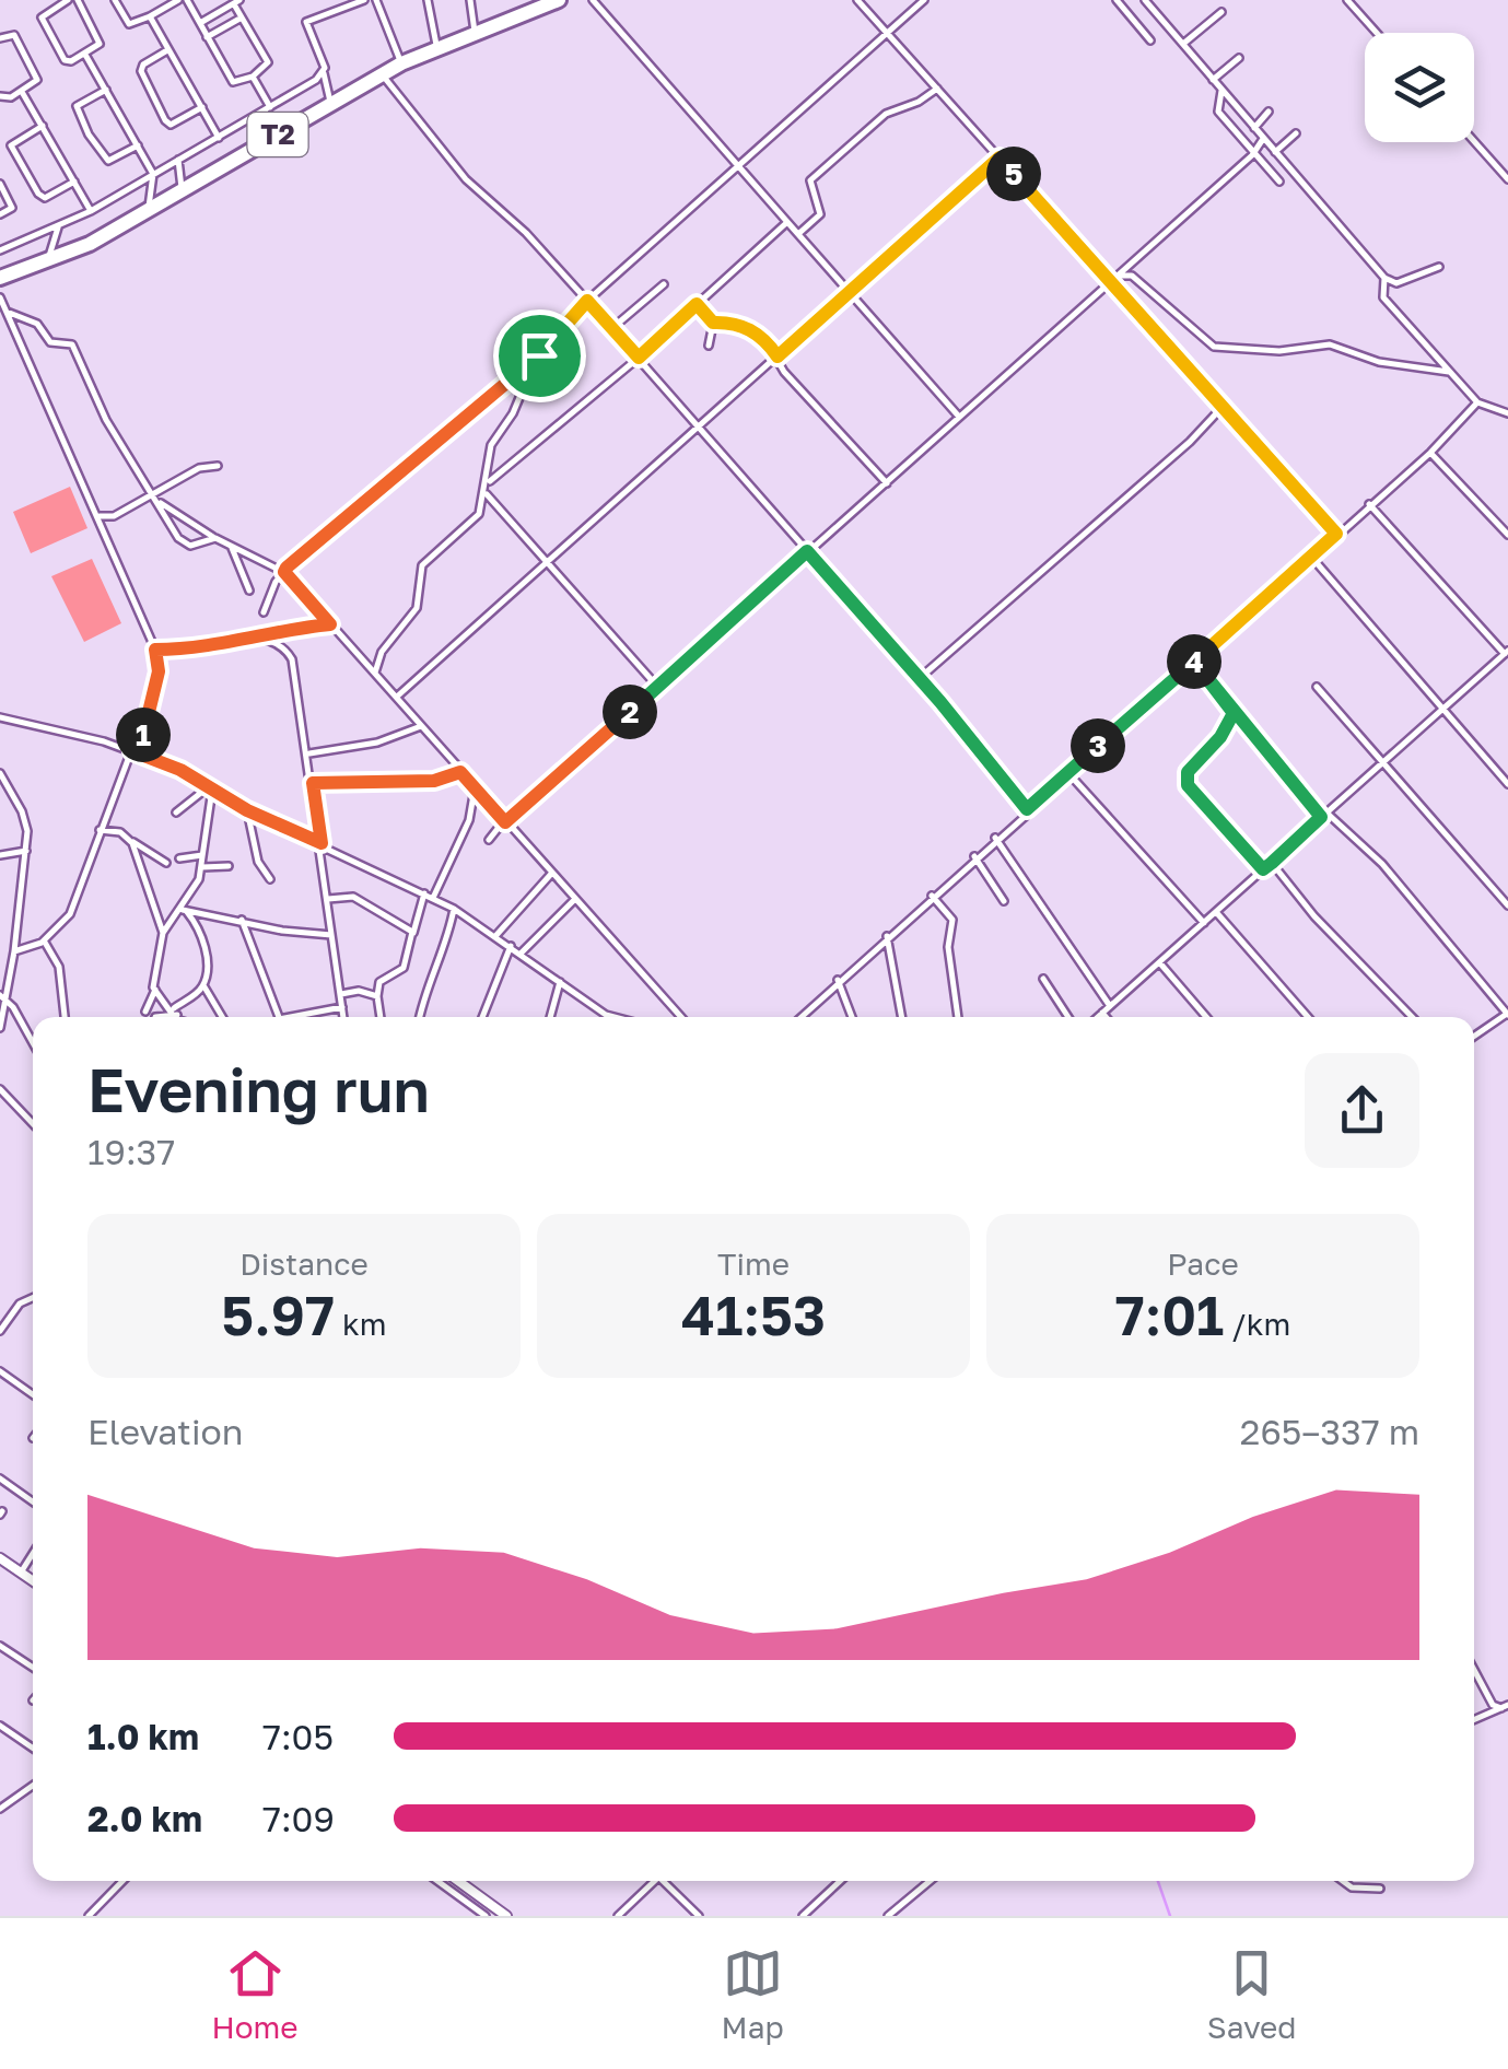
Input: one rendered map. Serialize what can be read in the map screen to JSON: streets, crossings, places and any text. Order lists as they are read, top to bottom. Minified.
{"streets":{"highway":["T2"]},"page":{"pins":["5","4","2","1","3"],"heading":["Evening run","19:37"],"stats":[["Distance","5.97 km"],["Time","41:53"],["Pace","7:01 /km"]],"chart":["Elevation","265–337 m"],"list":[{"name":"1.0 km","note":"7:05"},{"name":"2.0 km","note":"7:09"}],"tabs":["Home","Map","Saved"]}}
